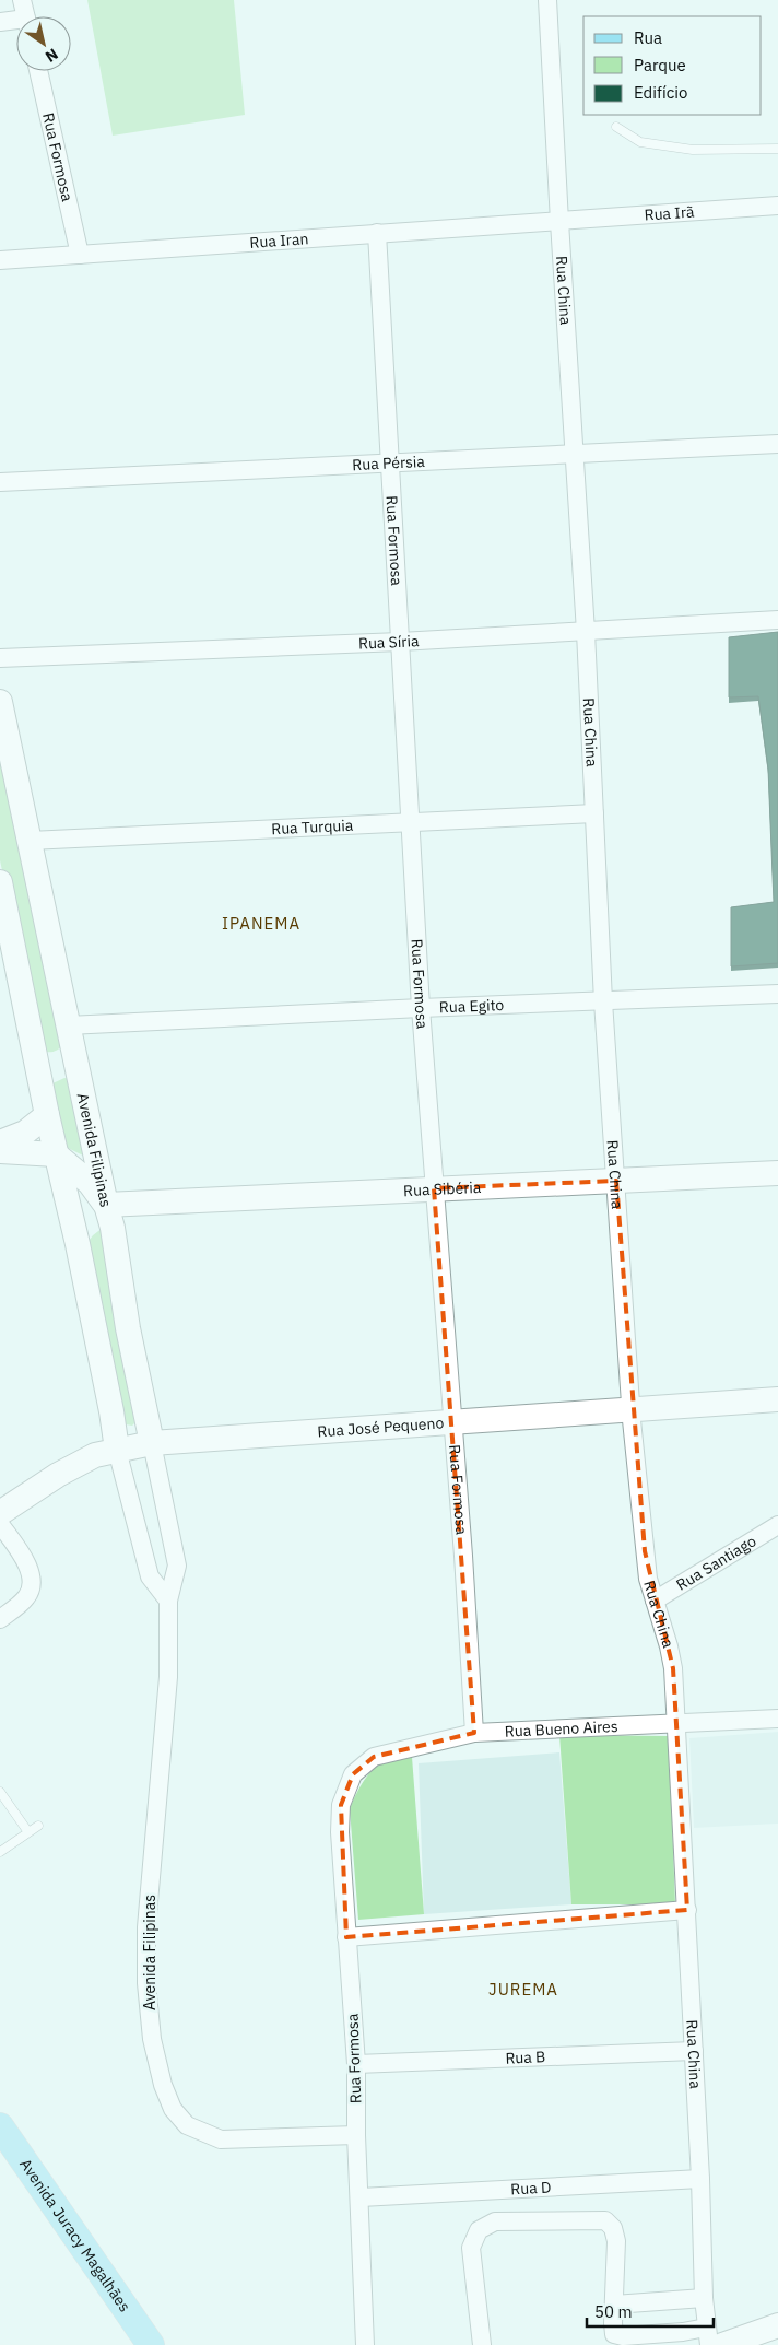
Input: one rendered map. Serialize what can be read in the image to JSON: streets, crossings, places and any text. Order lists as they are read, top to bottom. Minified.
{"streets":{"main road":["Avenida Filipinas","Rua Sibéria","Rua José Pequeno","Avenida Juracy Magalhães"],"street":["Rua Formosa","Rua Irã","Rua Iran","Rua China","Rua Pérsia","Rua Síria","Rua Turquia","Rua Egito","Rua Santiago","Rua Bueno Aires","Rua B","Rua D"]},"crossings":[["Rua Formosa","Rua Iran"],["Rua Formosa","Rua Pérsia"],["Rua Formosa","Rua Síria"],["Rua Formosa","Rua Turquia"],["Rua Formosa","Rua Egito"],["Rua Formosa","Avenida Filipinas"],["Rua Formosa","Rua Sibéria"],["Rua Formosa","Rua José Pequeno"],["Rua Formosa","Rua Bueno Aires"],["Rua Formosa","Rua B"],["Rua Formosa","Rua D"],["Rua Irã","Rua Iran"],["Rua Irã","Rua China"],["Rua Iran","Rua China"],["Rua China","Rua Pérsia"],["Rua China","Rua Síria"],["Rua China","Rua Turquia"],["Rua China","Rua Egito"],["Rua China","Rua Sibéria"],["Rua China","Rua José Pequeno"],["Rua China","Rua Santiago"],["Rua China","Rua Bueno Aires"],["Rua China","Rua B"],["Rua China","Rua D"],["Rua Turquia","Avenida Filipinas"],["Rua Egito","Avenida Filipinas"],["Avenida Filipinas","Rua Sibéria"],["Avenida Filipinas","Rua José Pequeno"]],"districts":["IPANEMA","JUREMA"],"legend":["Rua","Parque","Edifício"],"scale_bar":"50 m","north":"bottom right"}
